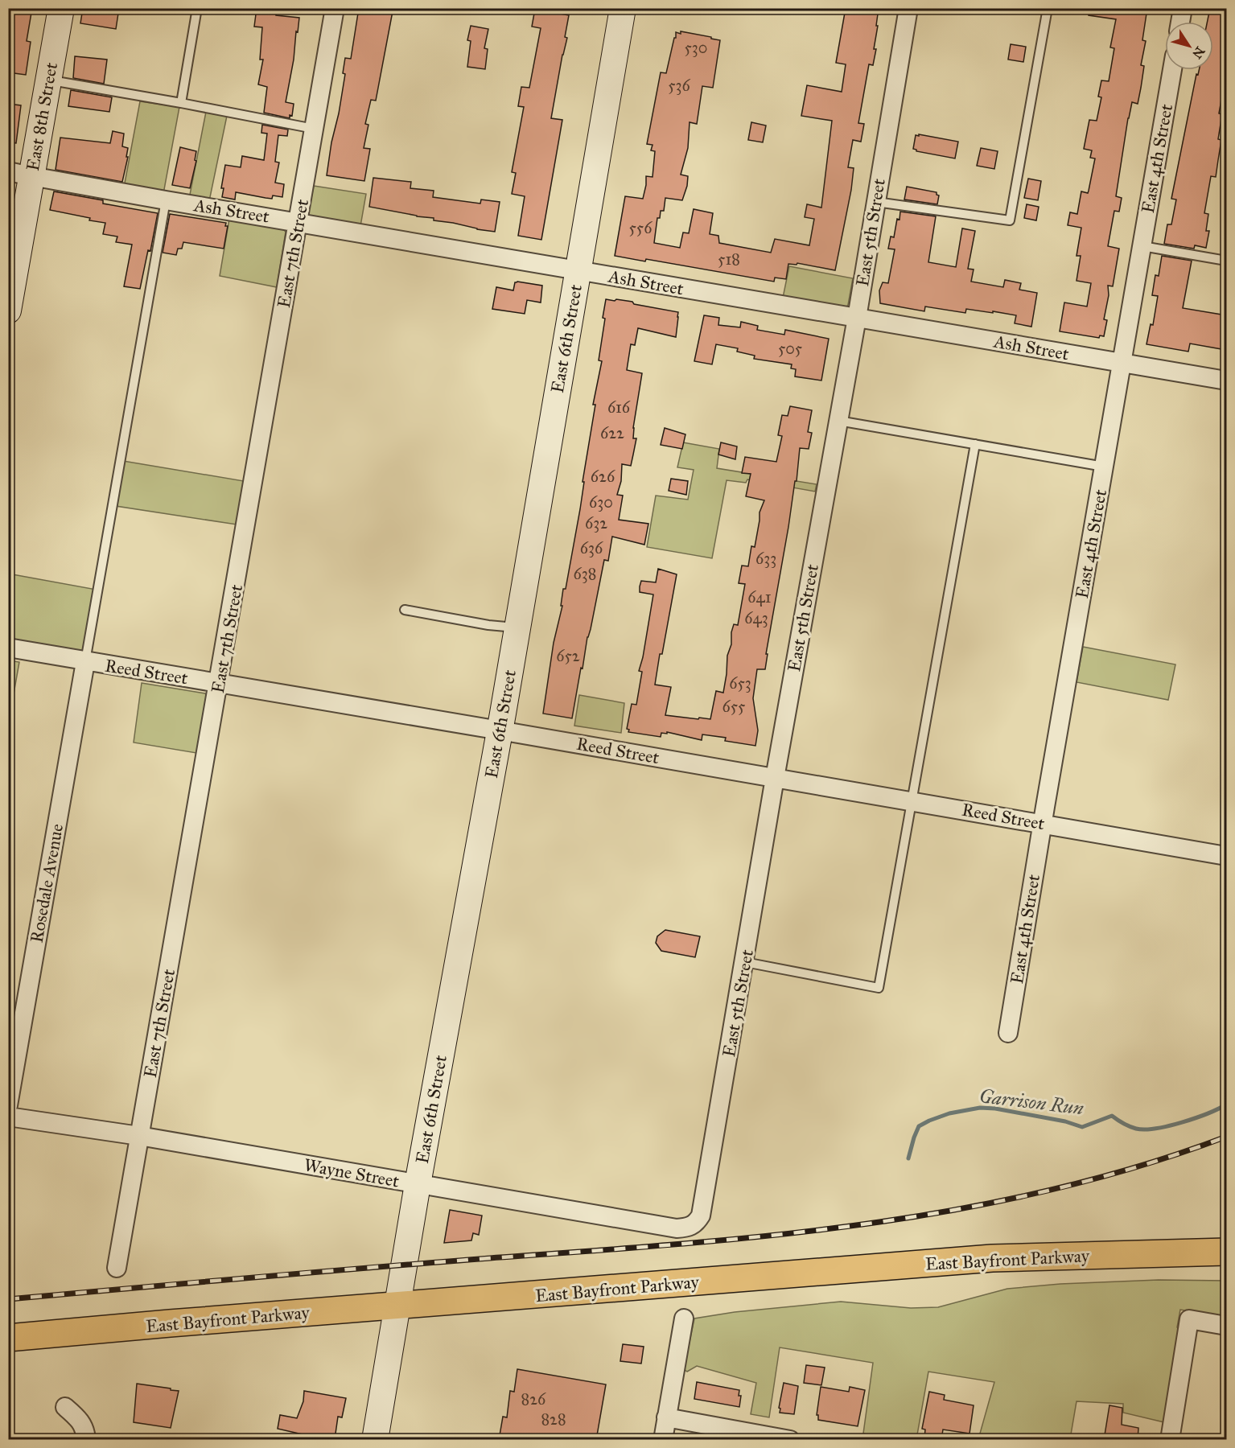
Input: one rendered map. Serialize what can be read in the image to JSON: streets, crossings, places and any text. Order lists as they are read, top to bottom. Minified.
{"streets":{"highway":["East Bayfront Parkway"],"main road":["East 8th Street","East 6th Street"],"street":["East 4th Street","Ash Street","East 5th Street","East 7th Street","Reed Street","Rosedale Avenue","Wayne Street"]},"crossings":[["East 8th Street","Ash Street"],["East 4th Street","Ash Street"],["East 4th Street","Reed Street"],["Ash Street","East 5th Street"],["Ash Street","East 7th Street"],["Ash Street","East 6th Street"],["East 5th Street","Reed Street"],["East 5th Street","Wayne Street"],["East 7th Street","Reed Street"],["East 7th Street","Wayne Street"],["East 6th Street","Reed Street"],["East 6th Street","Wayne Street"],["East 6th Street","East Bayfront Parkway"],["Reed Street","Rosedale Avenue"]],"water":["Garrison Run"],"house_numbers":["530","536","556","518","505","616","622","626","630","632","636","633","638","641","643","652","653","655","826","828"],"north":"bottom right"}
